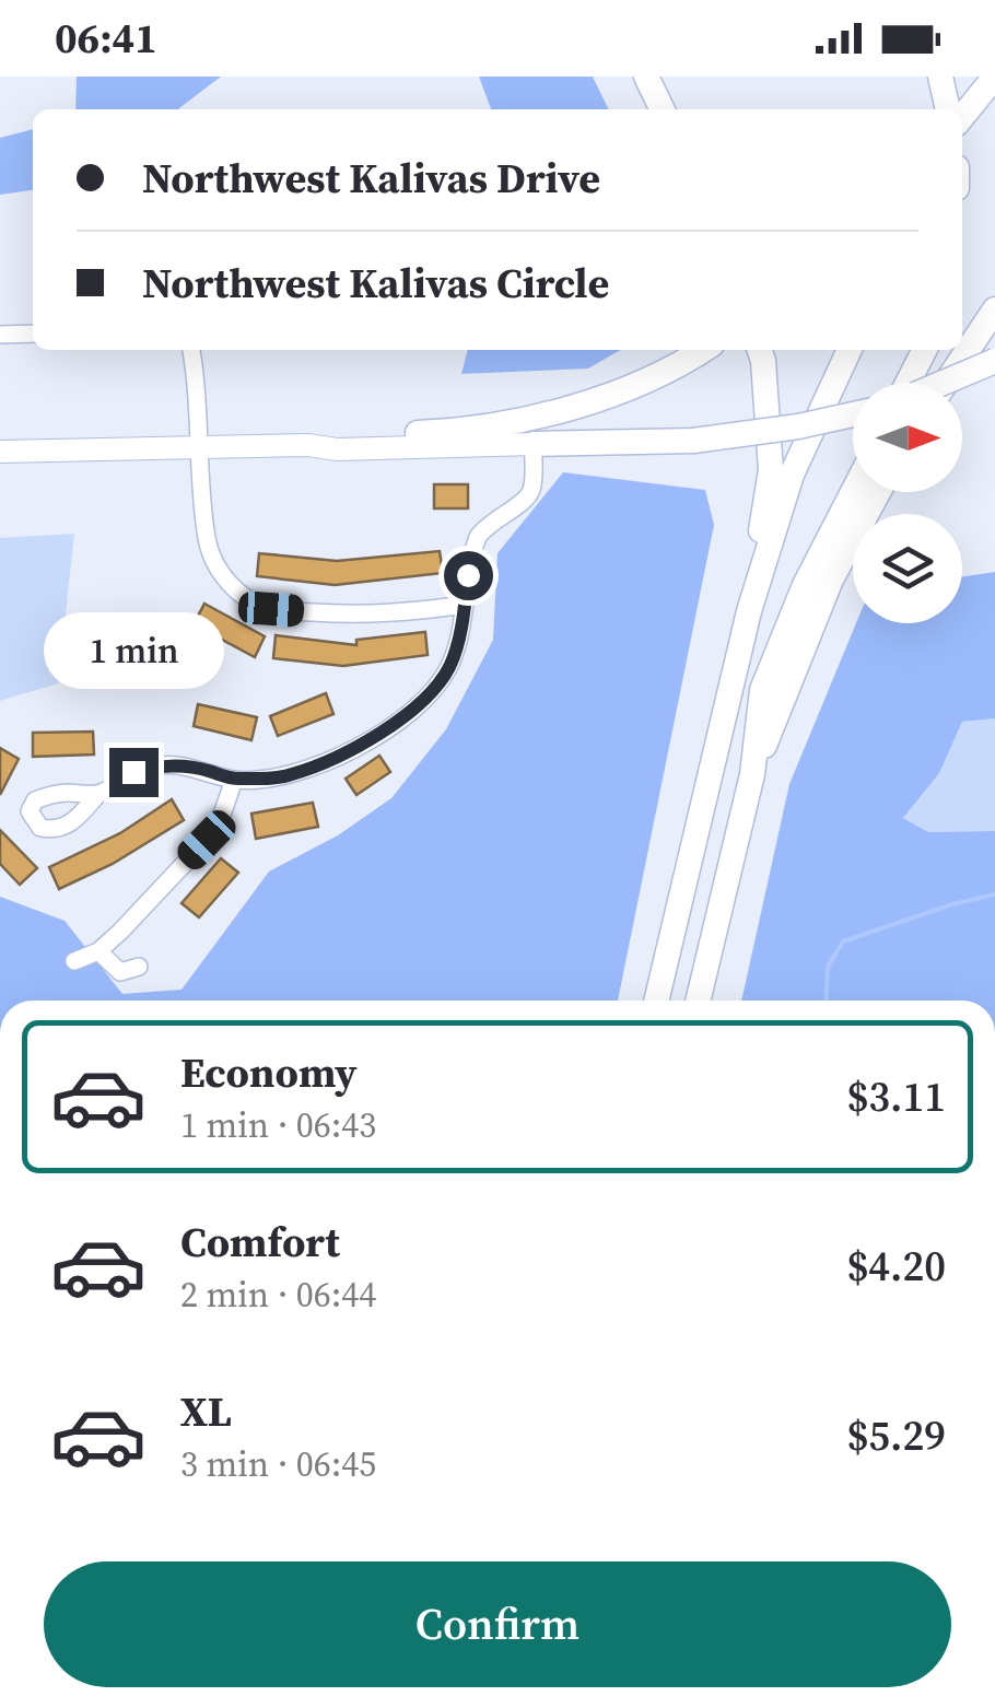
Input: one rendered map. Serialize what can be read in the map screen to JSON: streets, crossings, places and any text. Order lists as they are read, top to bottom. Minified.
{"north":"right","page":{"status":"06:41","banner":["Northwest Kalivas Drive","Northwest Kalivas Circle"],"bubble":"1 min","list":[{"name":"Economy","note":"1 min · 06:43","value":"$3.11"},{"name":"Comfort","note":"2 min · 06:44","value":"$4.20"},{"name":"XL","note":"3 min · 06:45","value":"$5.29"}],"buttons":"Confirm"}}
